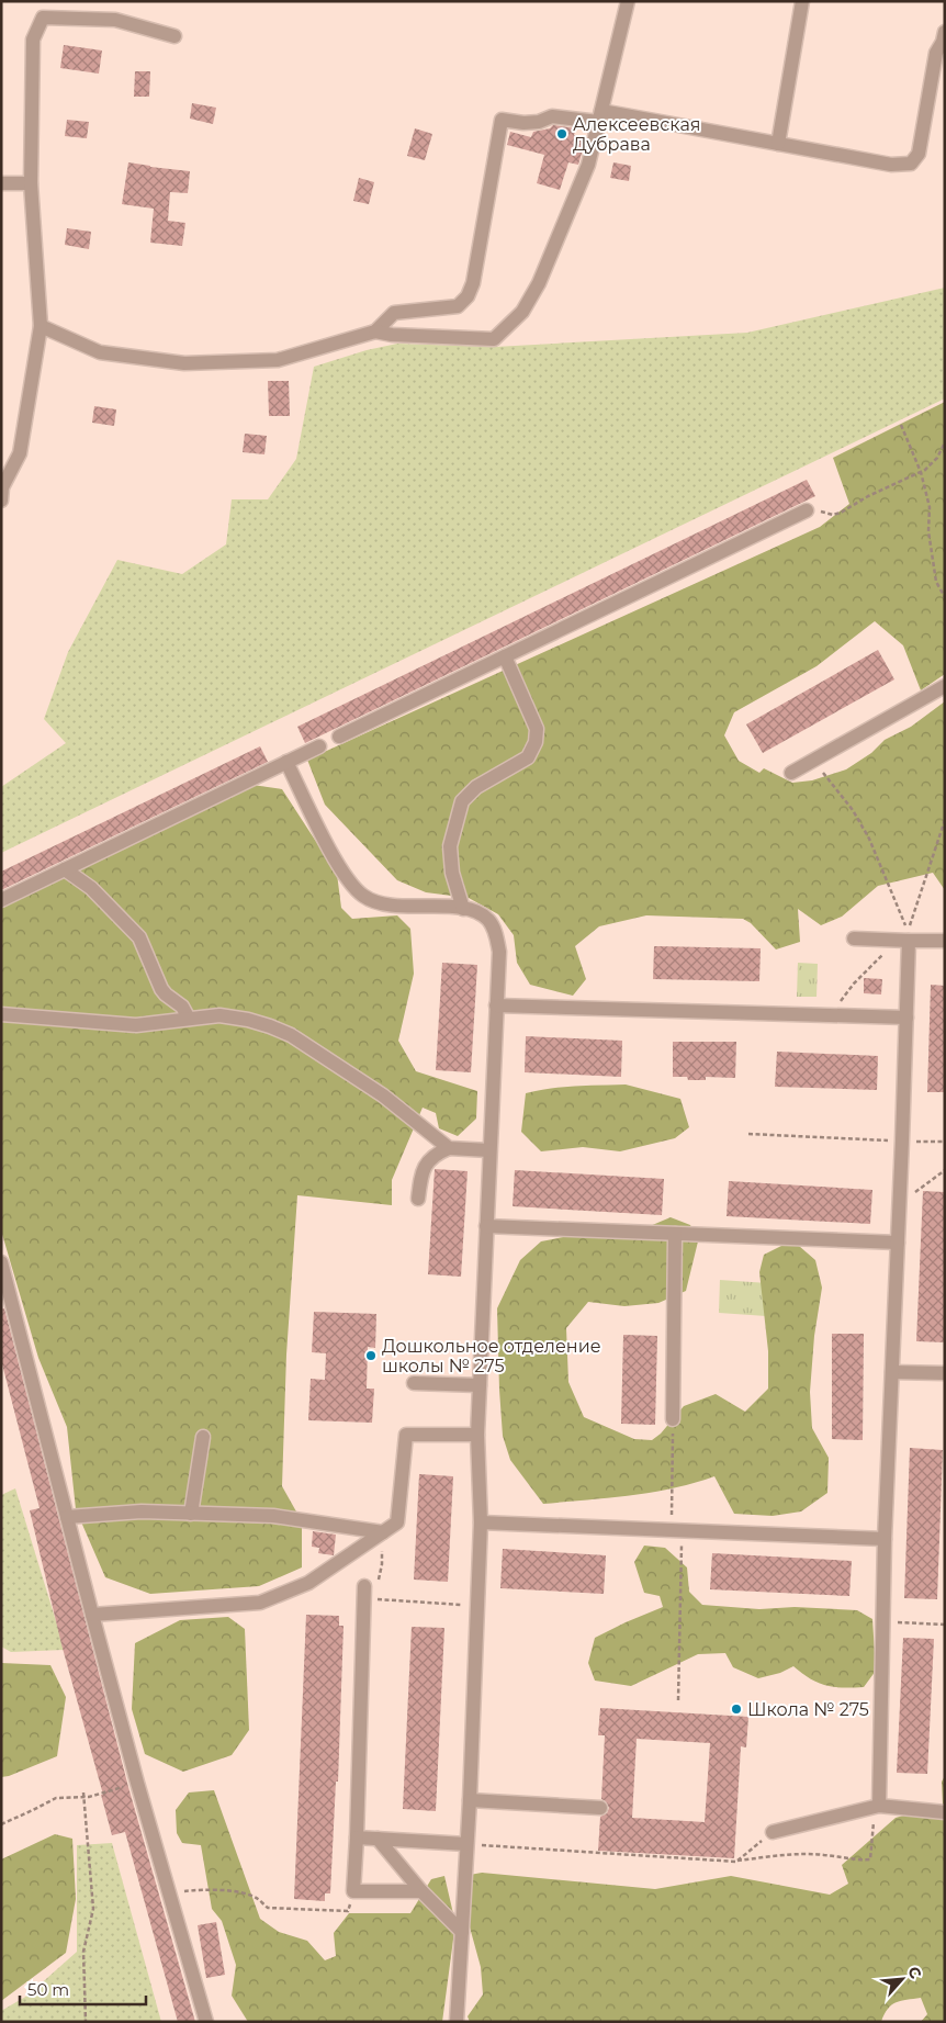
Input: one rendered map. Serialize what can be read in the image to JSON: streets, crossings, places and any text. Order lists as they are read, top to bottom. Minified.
{"places":["Алексеевская Дубрава","Дошкольное отделение школы № 275","Школа № 275"],"scale_bar":"50 m","north":"top right"}
